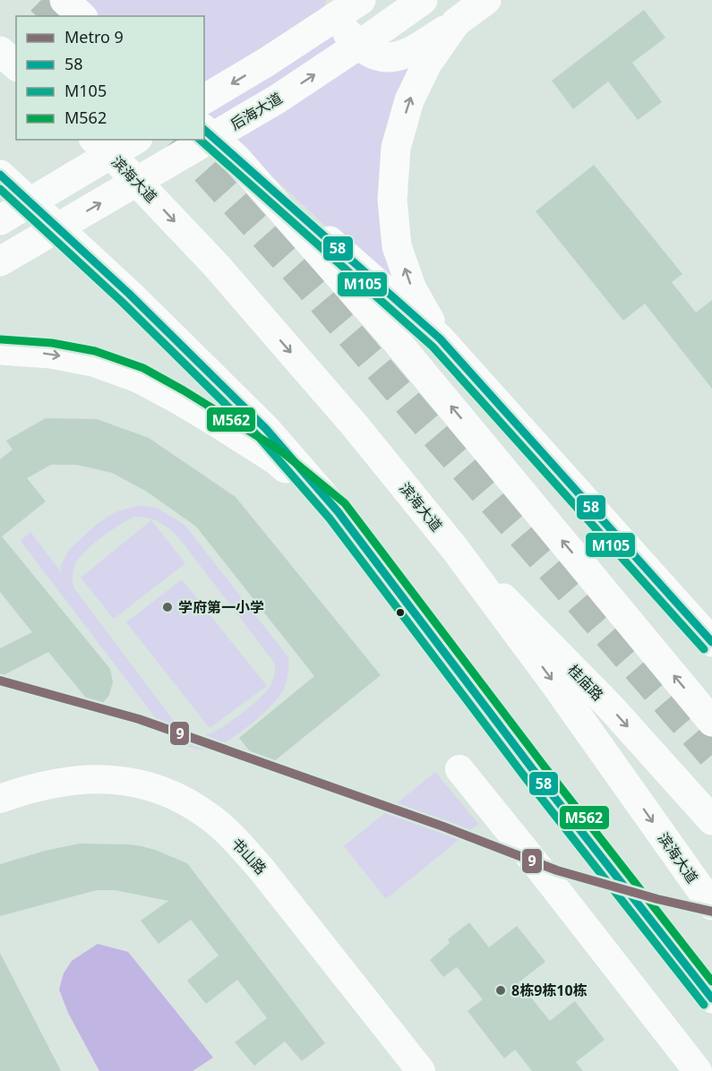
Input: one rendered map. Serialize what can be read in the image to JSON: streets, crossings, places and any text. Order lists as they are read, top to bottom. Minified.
{"streets":{"main road":["后海大道","滨海大道","桂庙路"],"street":["书山路"]},"crossings":[["滨海大道","桂庙路"]],"places":["学府第一小学","8栋9栋10栋"],"lines":["transit line 58","transit line M105","transit line M562","metro line 9"],"legend":["Metro 9","58","M105","M562"]}
